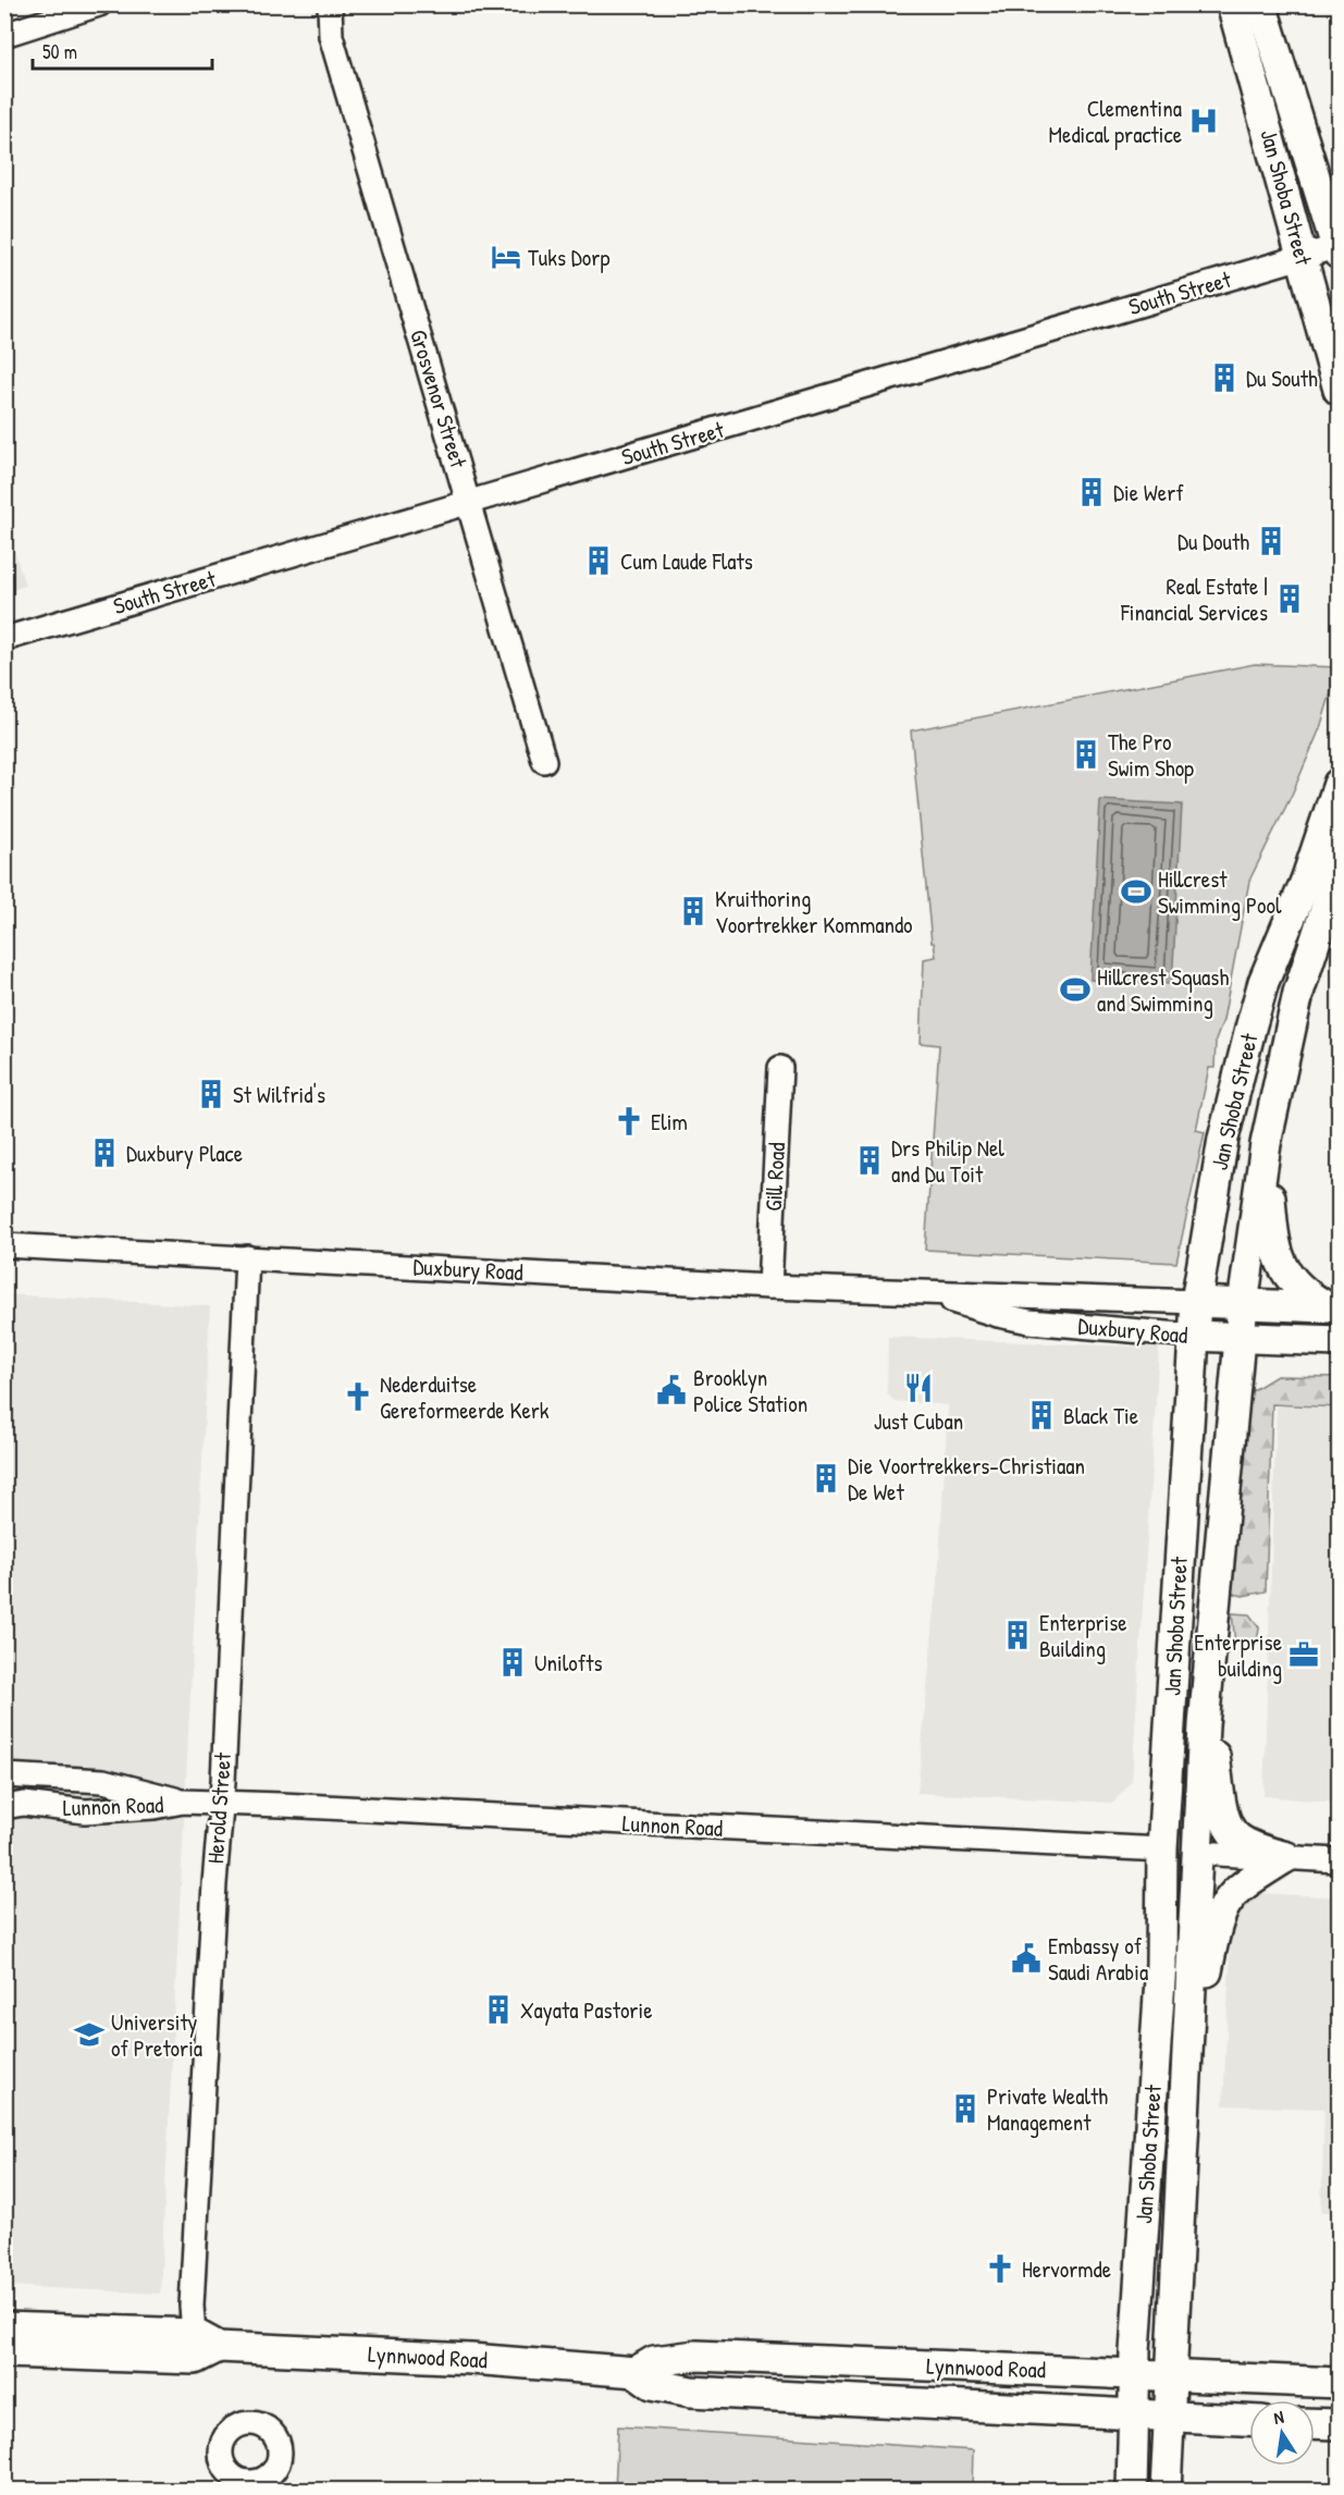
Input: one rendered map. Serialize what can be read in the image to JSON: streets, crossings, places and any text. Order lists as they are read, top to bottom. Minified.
{"streets":{"main road":["Jan Shoba Street","Duxbury Road","Lynnwood Road"],"street":["South Street","Grosvenor Street","Gill Road","Lunnon Road","Herold Street"]},"crossings":[["Jan Shoba Street","South Street"],["Jan Shoba Street","Duxbury Road"],["Jan Shoba Street","Lunnon Road"],["Jan Shoba Street","Lynnwood Road"],["South Street","Grosvenor Street"],["Gill Road","Duxbury Road"],["Duxbury Road","Herold Street"],["Lunnon Road","Herold Street"],["Herold Street","Lynnwood Road"]],"places":{"hospital":["Clementina Medical practice"],"hotel":["Tuks Dorp"],"building":["Du South","Die Werf","Du Douth","Cum Laude Flats","Real Estate | Financial Services","The Pro Swim Shop","Kruithoring Voortrekker Kommando","St Wilfrid's","Duxbury Place","Drs Philip Nel and Du Toit","Black Tie","Die Voortrekkers-Christiaan De Wet","Enterprise Building","Unilofts","Xayata Pastorie","Private Wealth Management"],"sports":["Hillcrest Swimming Pool","Hillcrest Squash and Swimming"],"church":["Elim","Nederduitse Gereformeerde Kerk","Hervormde"],"restaurant":["Just Cuban"],"public building":["Brooklyn Police Station","Embassy of Saudi Arabia"],"office":["Enterprise building"],"school or university":["University of Pretoria"]},"scale_bar":"50 m","north":"top"}
